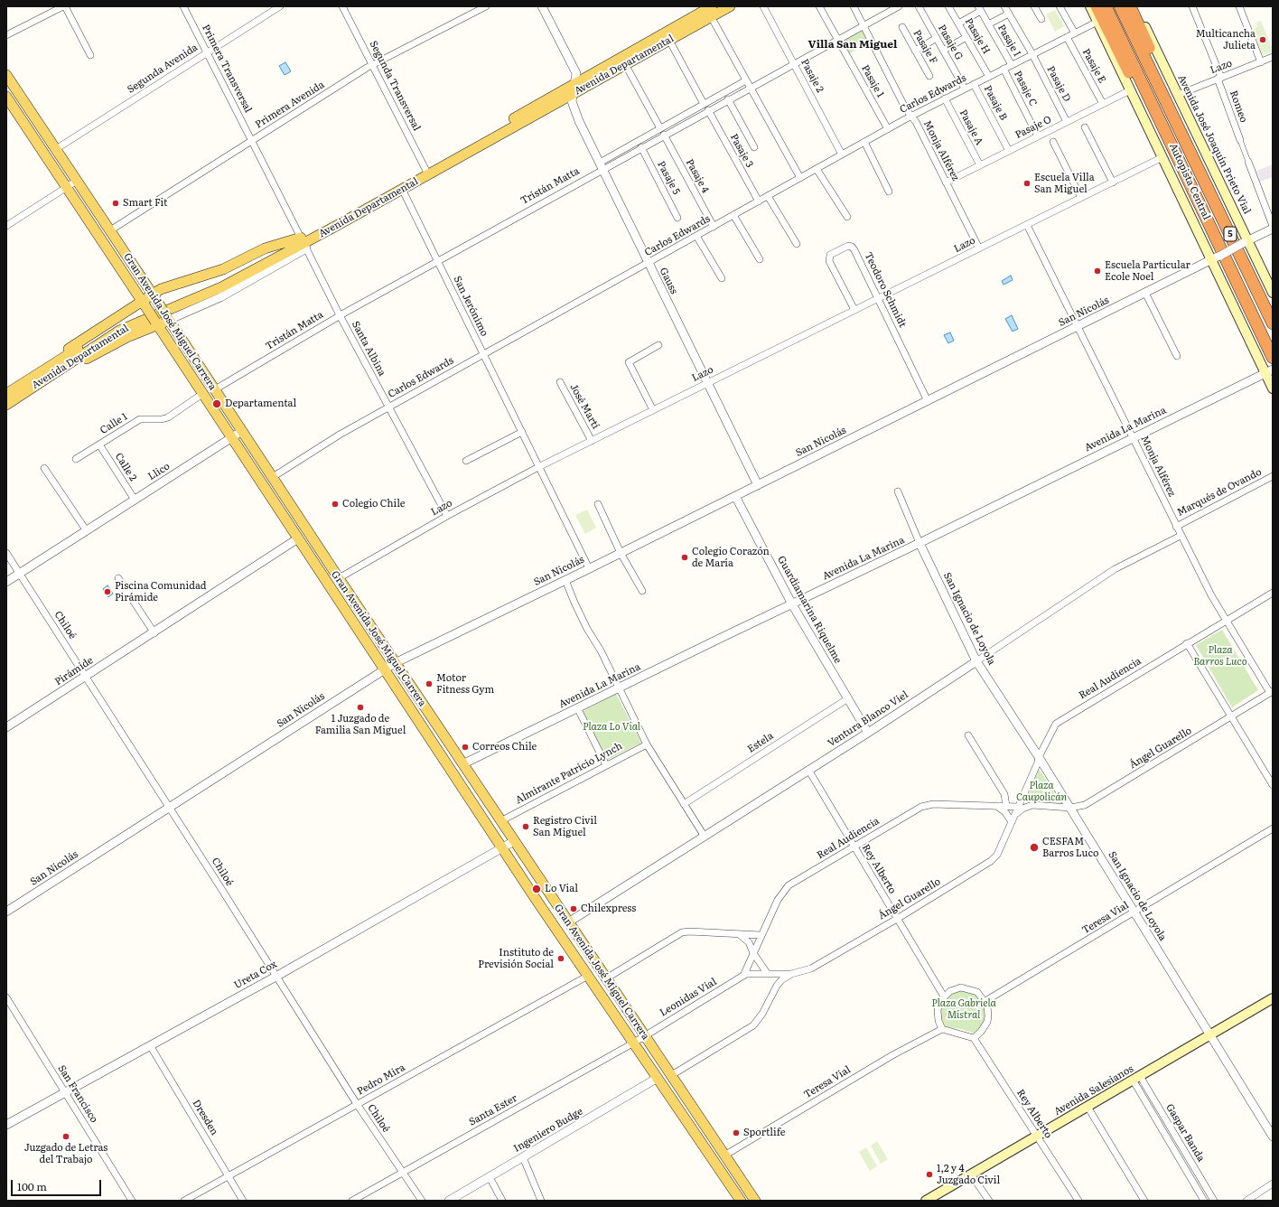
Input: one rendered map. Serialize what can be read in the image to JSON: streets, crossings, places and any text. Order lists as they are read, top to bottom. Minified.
{"streets":{"highway":["Autopista Central","5"],"main road":["Avenida Departamental","Avenida José Joaquín Prieto Vial","Gran Avenida José Miguel Carrera","Avenida Salesianos"],"street":["Pasaje H","Pasaje I","Pasaje G","Pasaje F","Pasaje E","Lazo","Segunda Avenida","Primera Transversal","Pasaje 2","Pasaje 1","Pasaje D","Segunda Transversal","Pasaje C","Carlos Edwards","Pasaje B","Primera Avenida","Romeo","Pasaje A","Pasaje O","Pasaje 3","Monja Alférez","Pasaje 4","Pasaje 5","Tristán Matta","Gauss","Teodoro Schmidt","San Jerónimo","San Nicolás","Santa Albina","José Martí","Calle 1","Avenida La Marina","Calle 2","Llico","Marqués de Ovando","Guardiamarina Riquelme","San Ignacio de Loyola","Chiloé","Pirámide","Real Audiencia","Ventura Blanco Viel","Estela","Ángel Guarello","Almirante Patricio Lynch","Rey Alberto","Teresa Vial","Ureta Cox","Leonidas Vial","Pedro Mira","San Francisco","Santa Ester","Dresden","Ingeniero Budge","Gaspar Banda"]},"crossings":[["Pasaje H","Carlos Edwards"],["Pasaje I","Carlos Edwards"],["Pasaje G","Carlos Edwards"],["Avenida Departamental","Primera Transversal"],["Avenida Departamental","Segunda Transversal"],["Avenida Departamental","Gauss"],["Avenida Departamental","San Jerónimo"],["Pasaje E","Carlos Edwards"],["Pasaje E","Pasaje O"],["Lazo","Romeo"],["Lazo","Avenida José Joaquín Prieto Vial"],["Lazo","Monja Alférez"],["Lazo","Gauss"],["Lazo","Teodoro Schmidt"],["Lazo","San Jerónimo"],["Lazo","Gran Avenida José Miguel Carrera"],["Lazo","Santa Albina"],["Lazo","José Martí"],["Segunda Avenida","Primera Transversal"],["Segunda Avenida","Gran Avenida José Miguel Carrera"],["Primera Transversal","Primera Avenida"],["Pasaje 2","Carlos Edwards"],["Pasaje 2","Tristán Matta"],["Pasaje 1","Carlos Edwards"],["Pasaje 1","Tristán Matta"],["Pasaje D","Carlos Edwards"],["Pasaje D","Pasaje O"],["Segunda Transversal","Primera Avenida"],["Pasaje C","Carlos Edwards"],["Pasaje C","Pasaje O"],["Carlos Edwards","Pasaje B"],["Carlos Edwards","Pasaje A"],["Carlos Edwards","Pasaje 3"],["Carlos Edwards","Monja Alférez"],["Carlos Edwards","Pasaje 4"],["Carlos Edwards","Gauss"],["Carlos Edwards","San Jerónimo"],["Carlos Edwards","Gran Avenida José Miguel Carrera"],["Carlos Edwards","Santa Albina"],["Pasaje B","Pasaje O"],["Primera Avenida","Gran Avenida José Miguel Carrera"],["Pasaje A","Pasaje O"],["Pasaje O","Monja Alférez"],["Avenida José Joaquín Prieto Vial","San Nicolás"],["Pasaje 3","Tristán Matta"],["Monja Alférez","Tristán Matta"],["Monja Alférez","San Nicolás"],["Monja Alférez","Avenida La Marina"],["Monja Alférez","Marqués de Ovando"],["Monja Alférez","Real Audiencia"],["Monja Alférez","Ventura Blanco Viel"],["Monja Alférez","Ángel Guarello"],["Pasaje 4","Tristán Matta"],["Pasaje 5","Tristán Matta"],["Tristán Matta","Gauss"],["Tristán Matta","San Jerónimo"],["Tristán Matta","Gran Avenida José Miguel Carrera"],["Tristán Matta","Santa Albina"],["Gauss","San Nicolás"],["Teodoro Schmidt","San Nicolás"],["San Jerónimo","San Nicolás"],["San Nicolás","Gran Avenida José Miguel Carrera"],["San Nicolás","Guardiamarina Riquelme"],["San Nicolás","Chiloé"],["Gran Avenida José Miguel Carrera","Calle 1"],["Gran Avenida José Miguel Carrera","Avenida La Marina"],["Gran Avenida José Miguel Carrera","Llico"],["Gran Avenida José Miguel Carrera","Pirámide"],["Gran Avenida José Miguel Carrera","Ventura Blanco Viel"],["Gran Avenida José Miguel Carrera","Ángel Guarello"],["Gran Avenida José Miguel Carrera","Almirante Patricio Lynch"],["Gran Avenida José Miguel Carrera","Teresa Vial"],["Gran Avenida José Miguel Carrera","Ureta Cox"],["Gran Avenida José Miguel Carrera","Leonidas Vial"],["Gran Avenida José Miguel Carrera","Pedro Mira"],["Gran Avenida José Miguel Carrera","Santa Ester"],["Gran Avenida José Miguel Carrera","Ingeniero Budge"],["Calle 1","Calle 2"],["Avenida La Marina","Guardiamarina Riquelme"],["Avenida La Marina","San Ignacio de Loyola"],["Calle 2","Llico"],["Llico","Chiloé"],["Guardiamarina Riquelme","Ventura Blanco Viel"],["Guardiamarina Riquelme","Estela"],["San Ignacio de Loyola","Real Audiencia"],["San Ignacio de Loyola","Ventura Blanco Viel"],["San Ignacio de Loyola","Ángel Guarello"],["San Ignacio de Loyola","Teresa Vial"],["San Ignacio de Loyola","Avenida Salesianos"],["Chiloé","Pirámide"],["Chiloé","Ureta Cox"],["Chiloé","Pedro Mira"],["Chiloé","Santa Ester"],["Real Audiencia","Ángel Guarello"],["Real Audiencia","Rey Alberto"],["Ventura Blanco Viel","Rey Alberto"],["Ángel Guarello","Rey Alberto"],["Ángel Guarello","Leonidas Vial"],["Rey Alberto","Teresa Vial"],["Rey Alberto","Avenida Salesianos"],["Ureta Cox","San Francisco"],["Ureta Cox","Dresden"],["Leonidas Vial","Santa Ester"],["Pedro Mira","Dresden"],["Avenida Salesianos","Gaspar Banda"]],"districts":["Villa San Miguel"],"parks":["Plaza Barros Luco","Plaza Lo Vial","Plaza Caupolicán","Plaza Gabriela Mistral"],"places":["Multicancha Julieta","Escuela Villa San Miguel","Smart Fit","Escuela Particular Ecole Noel","Departamental","Colegio Chile","Colegio Corazón de María","Piscina Comunidad Pirámide","Motor Fitness Gym","1 Juzgado de Familia San Miguel","Correos Chile","Registro Civil San Miguel","CESFAM Barros Luco","Lo Vial","Chilexpress","Instituto de Previsión Social","Sportlife","Juzgado de Letras del Trabajo","1,2 y 4 Juzgado Civil"],"scale_bar":"100 m"}
